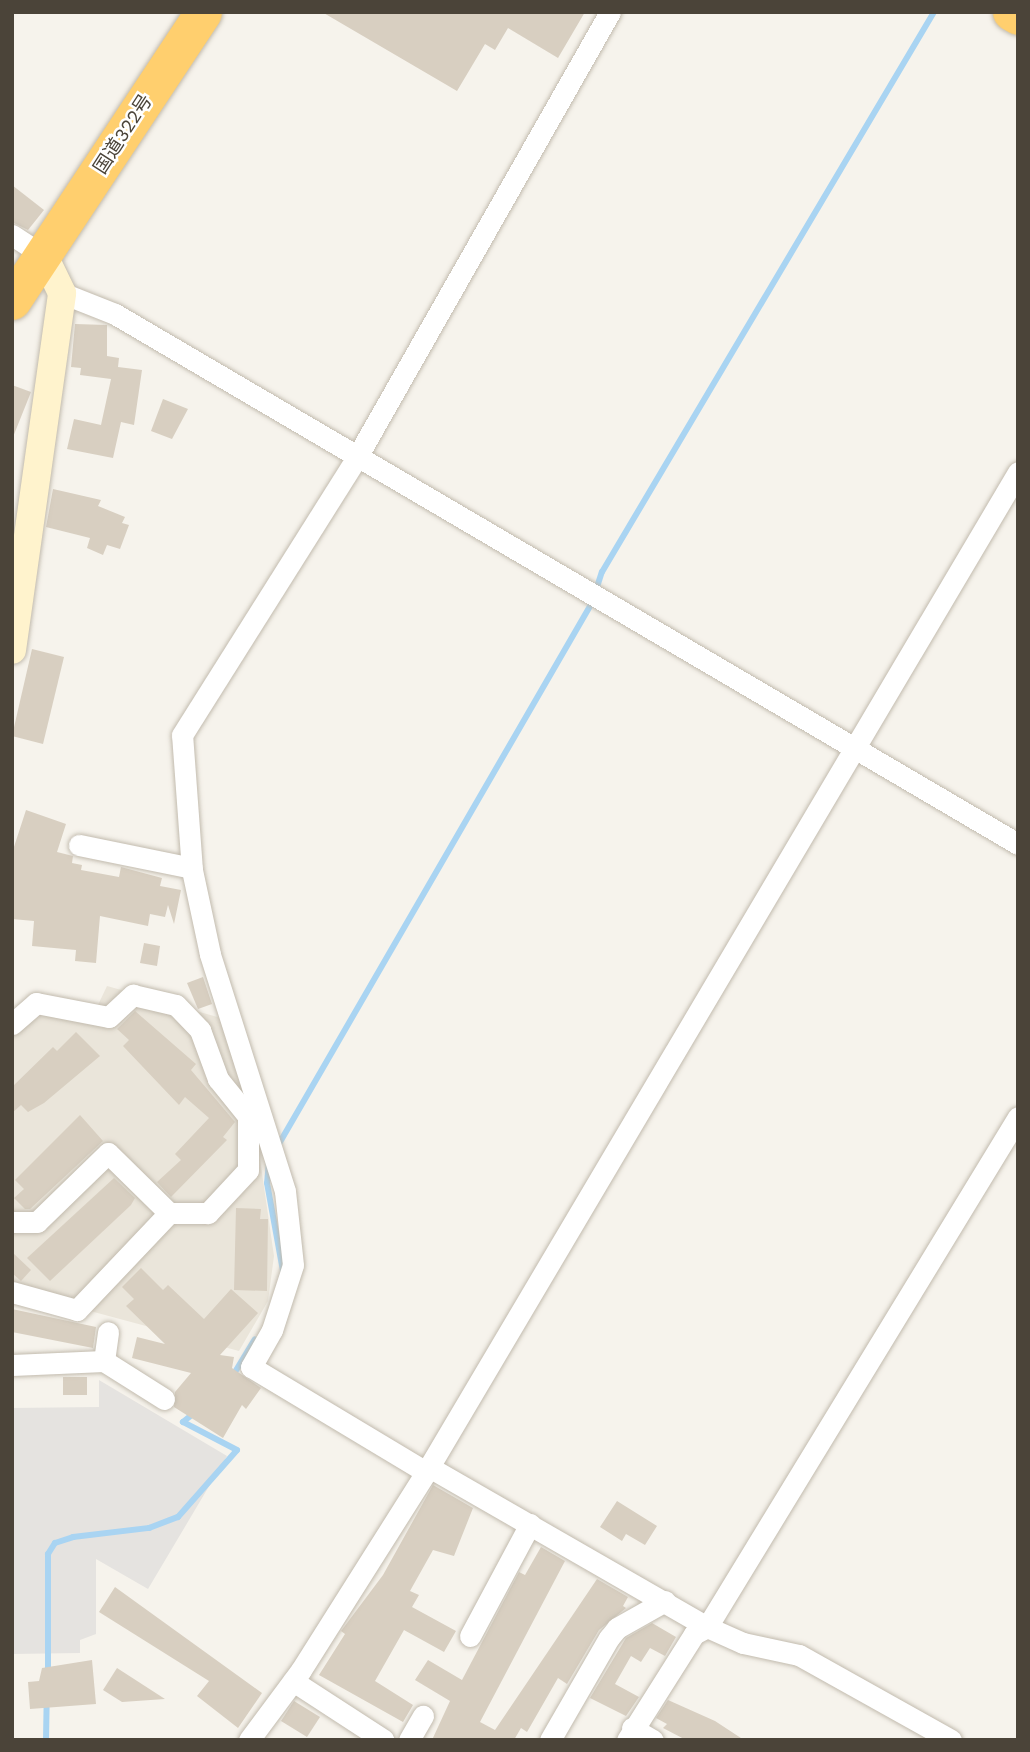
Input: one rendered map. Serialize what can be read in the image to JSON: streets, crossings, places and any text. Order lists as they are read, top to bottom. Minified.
{"streets":{"highway":["国道322号"]}}
